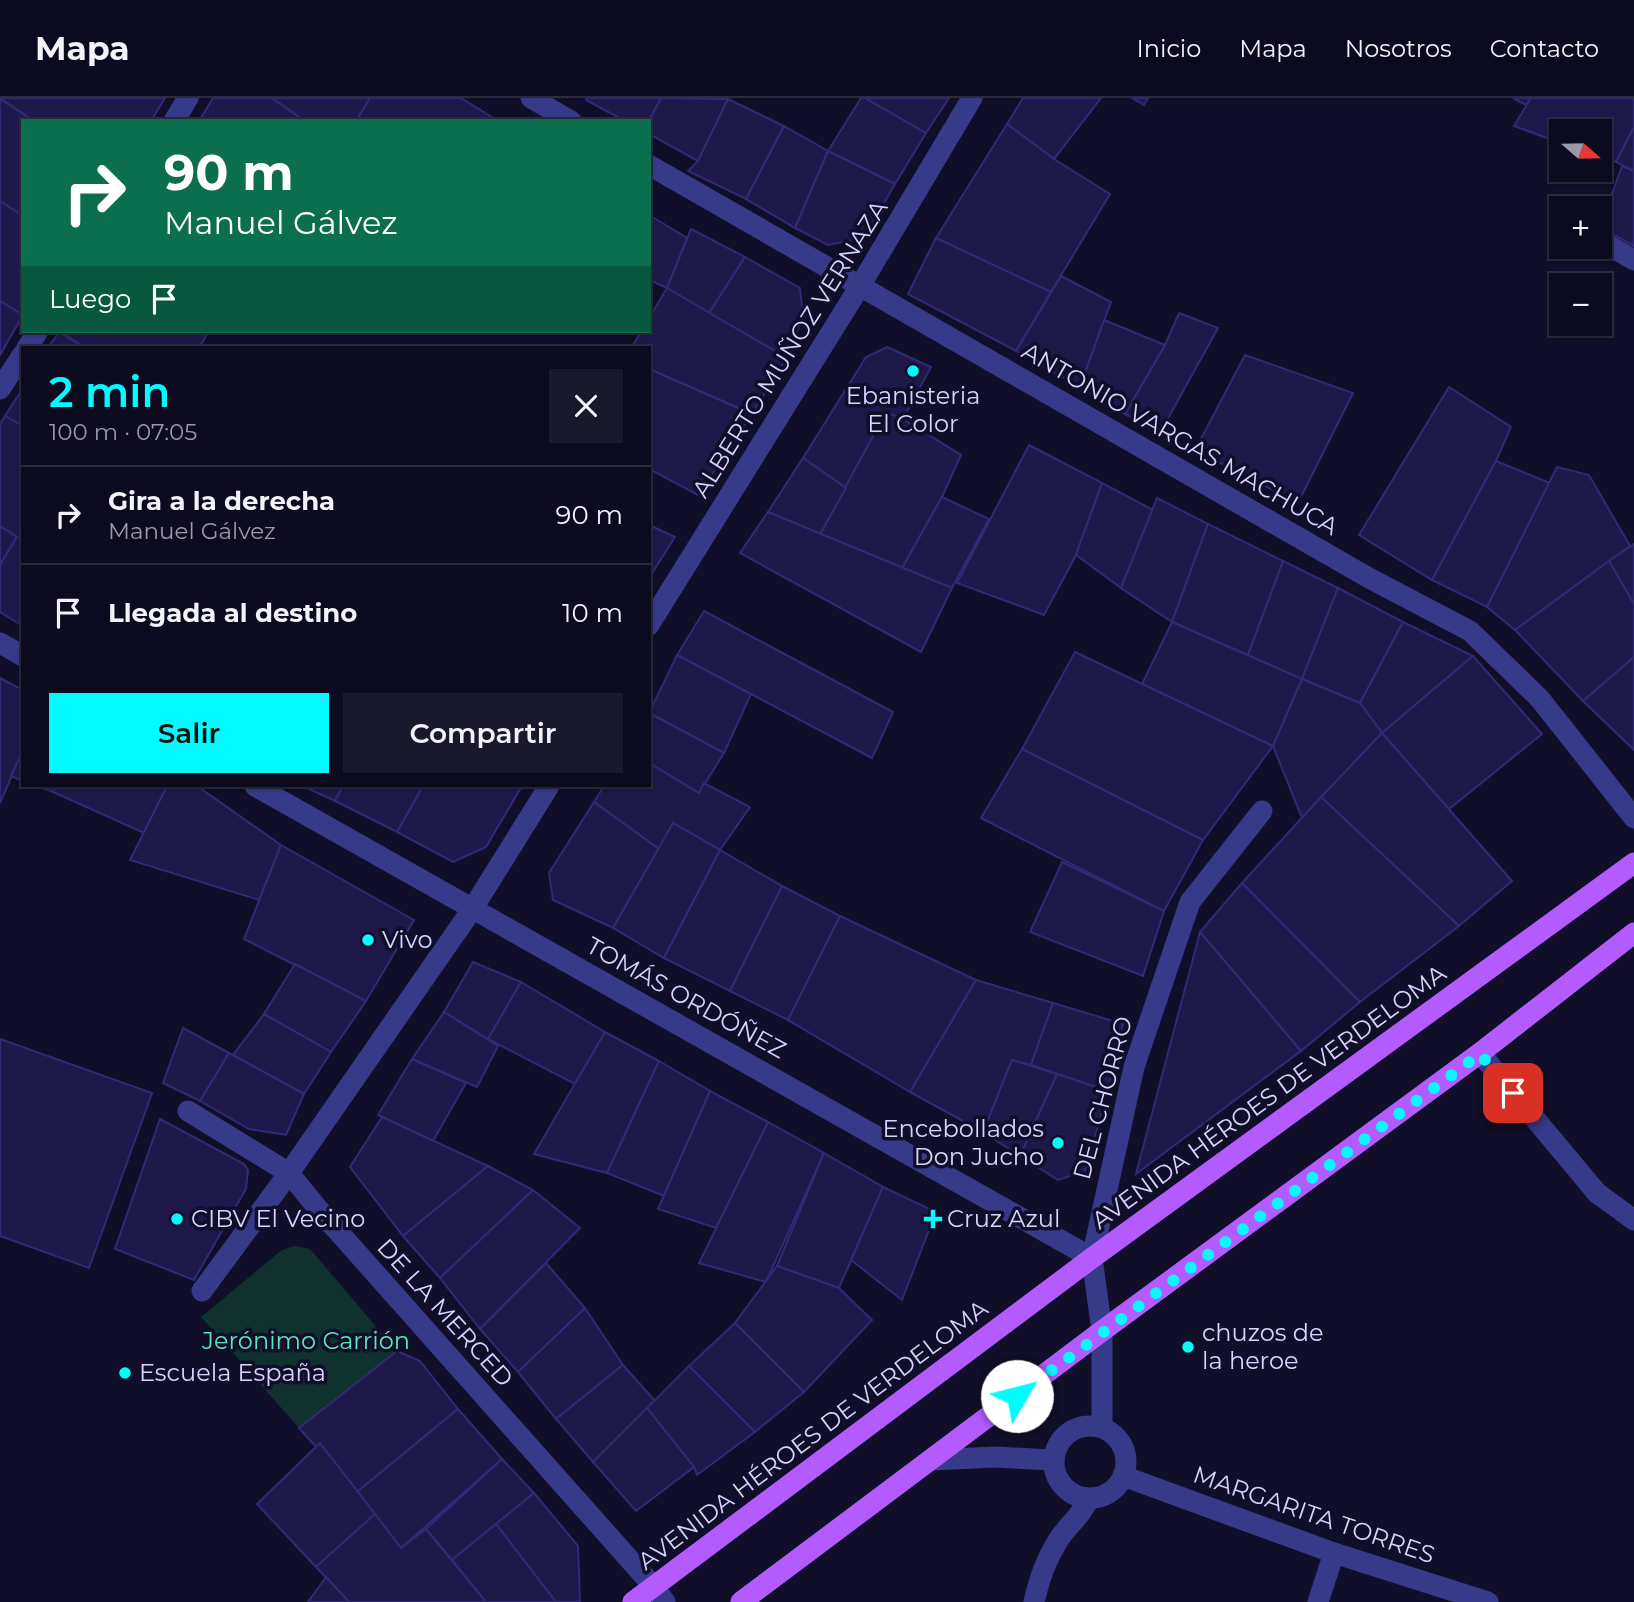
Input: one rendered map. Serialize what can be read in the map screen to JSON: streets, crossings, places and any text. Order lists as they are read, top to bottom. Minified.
{"streets":{"main road":["AVENIDA HÉROES DE VERDELOMA"],"street":["ALBERTO MUÑOZ VERNAZA","ANTONIO VARGAS MACHUCA","TOMÁS ORDÓÑEZ","DEL CHORRO","DE LA MERCED","MARGARITA TORRES"]},"crossings":[["ALBERTO MUÑOZ VERNAZA","ANTONIO VARGAS MACHUCA"],["TOMÁS ORDÓÑEZ","AVENIDA HÉROES DE VERDELOMA"],["TOMÁS ORDÓÑEZ","DEL CHORRO"],["AVENIDA HÉROES DE VERDELOMA","DEL CHORRO"],["AVENIDA HÉROES DE VERDELOMA","DE LA MERCED"],["DEL CHORRO","MARGARITA TORRES"]],"parks":["Jerónimo Carrión"],"places":{"other":["Ebanisteria El Color","Vivo","Encebollados Don Jucho","CIBV El Vecino","chuzos de la heroe","Escuela España"],"health":["Cruz Azul"]},"north":"right","page":{"header":"Mapa","nav":["Inicio","Mapa","Nosotros","Contacto"],"map_buttons":["+","−"],"turn":["90 m","Manuel Gálvez"],"then":"Luego","heading":["2 min","100 m · 07:05"],"list":[{"name":"Gira a la derecha","note":"Manuel Gálvez","value":"90 m"},{"name":"Llegada al destino","value":"10 m"}],"buttons":["Salir","Compartir"]}}
